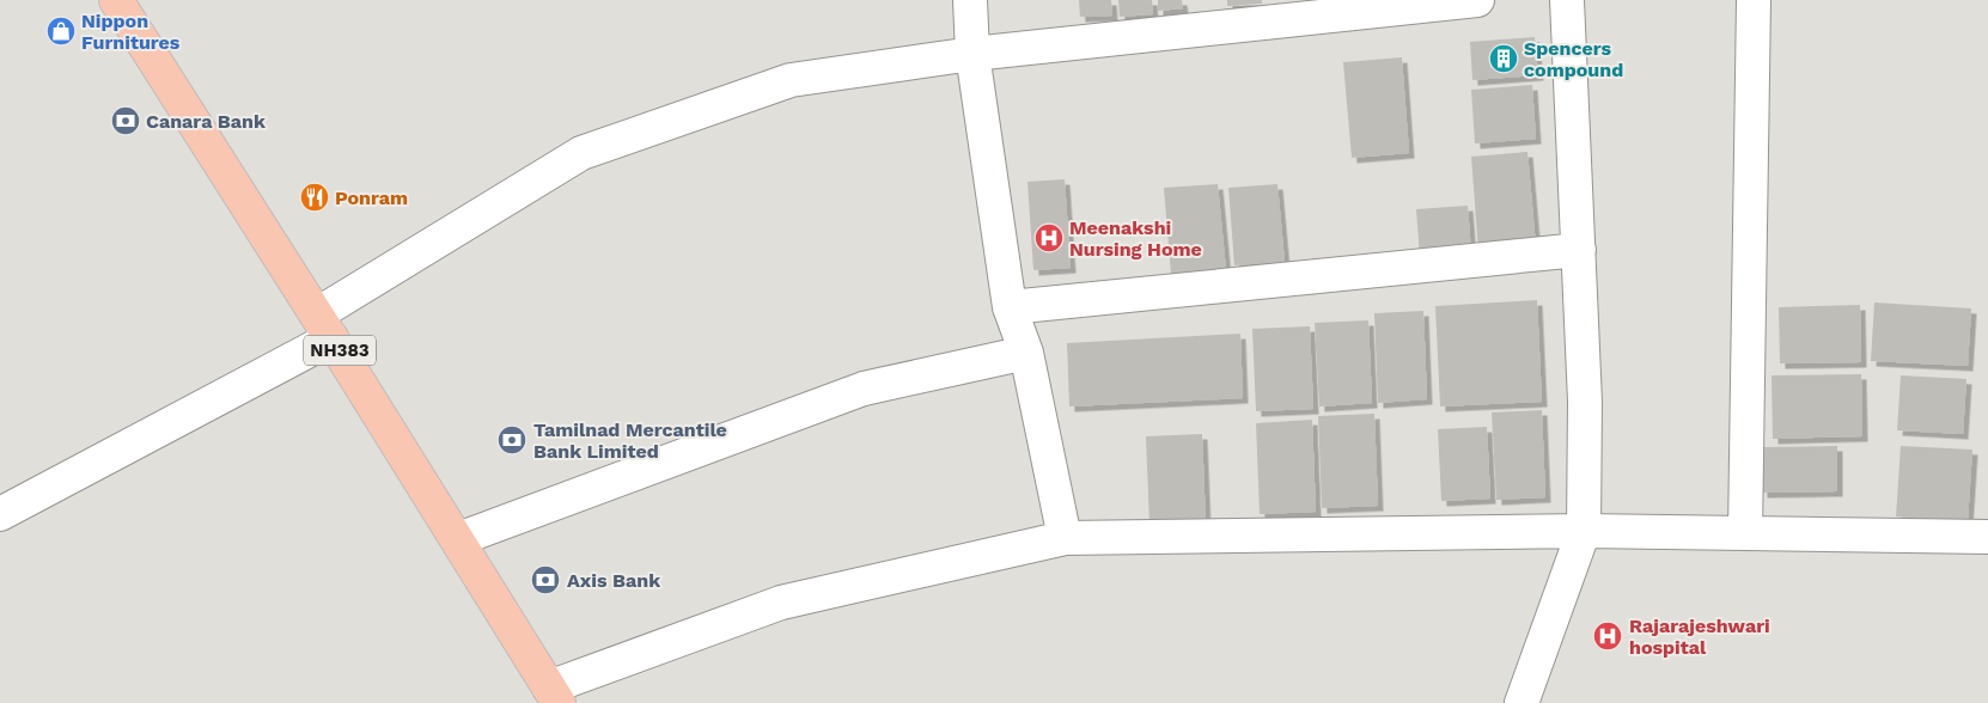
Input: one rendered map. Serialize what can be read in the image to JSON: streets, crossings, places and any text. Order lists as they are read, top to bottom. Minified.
{"streets":{"highway":["NH383"]},"places":{"shop":["Nippon Furnitures"],"building":["Spencers compound"],"bank":["Canara Bank","Tamilnad Mercantile Bank Limited","Axis Bank"],"restaurant":["Ponram"],"hospital":["Meenakshi Nursing Home","Rajarajeshwari hospital"]}}
